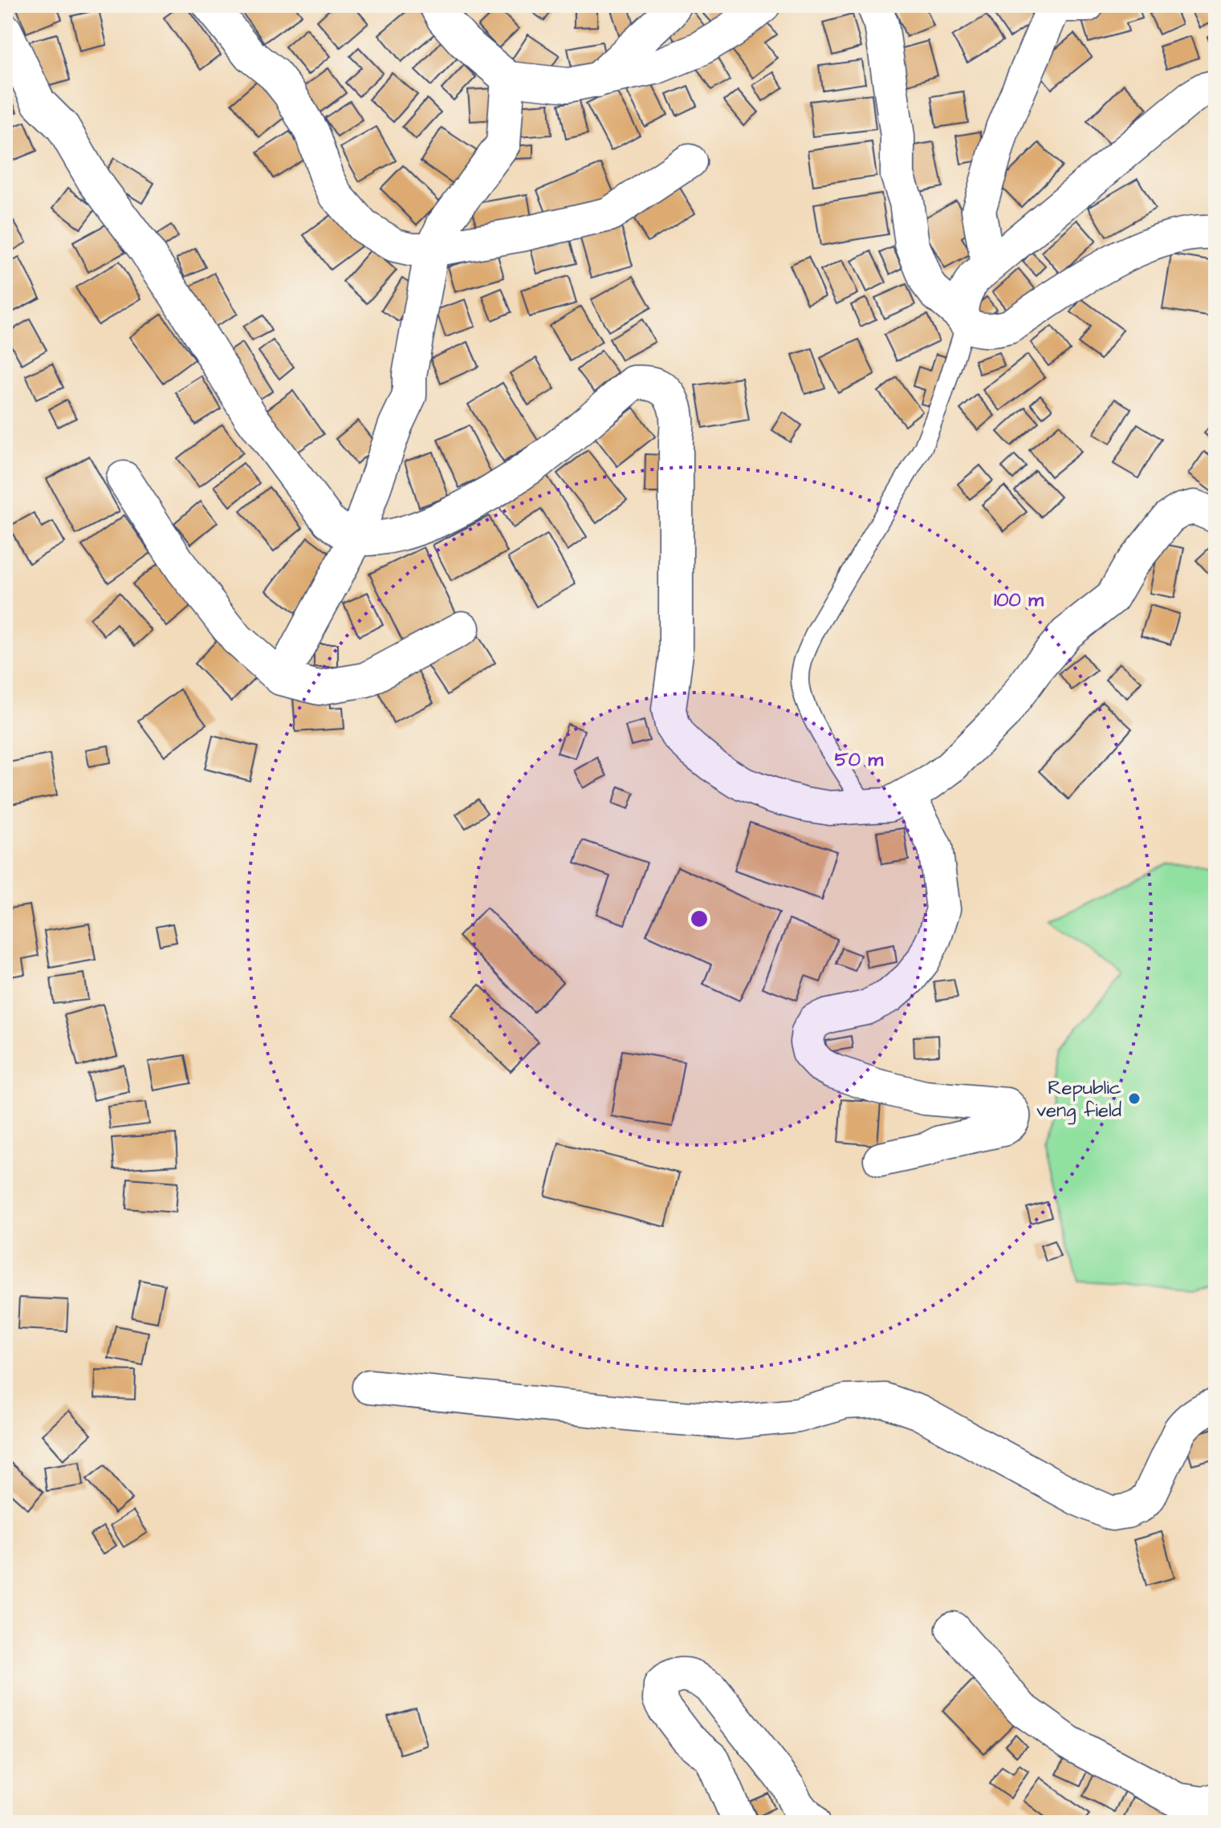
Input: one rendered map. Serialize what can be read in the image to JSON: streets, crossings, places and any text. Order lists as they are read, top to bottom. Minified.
{"places":["Republic veng field"],"rings":["100 m","50 m"]}
